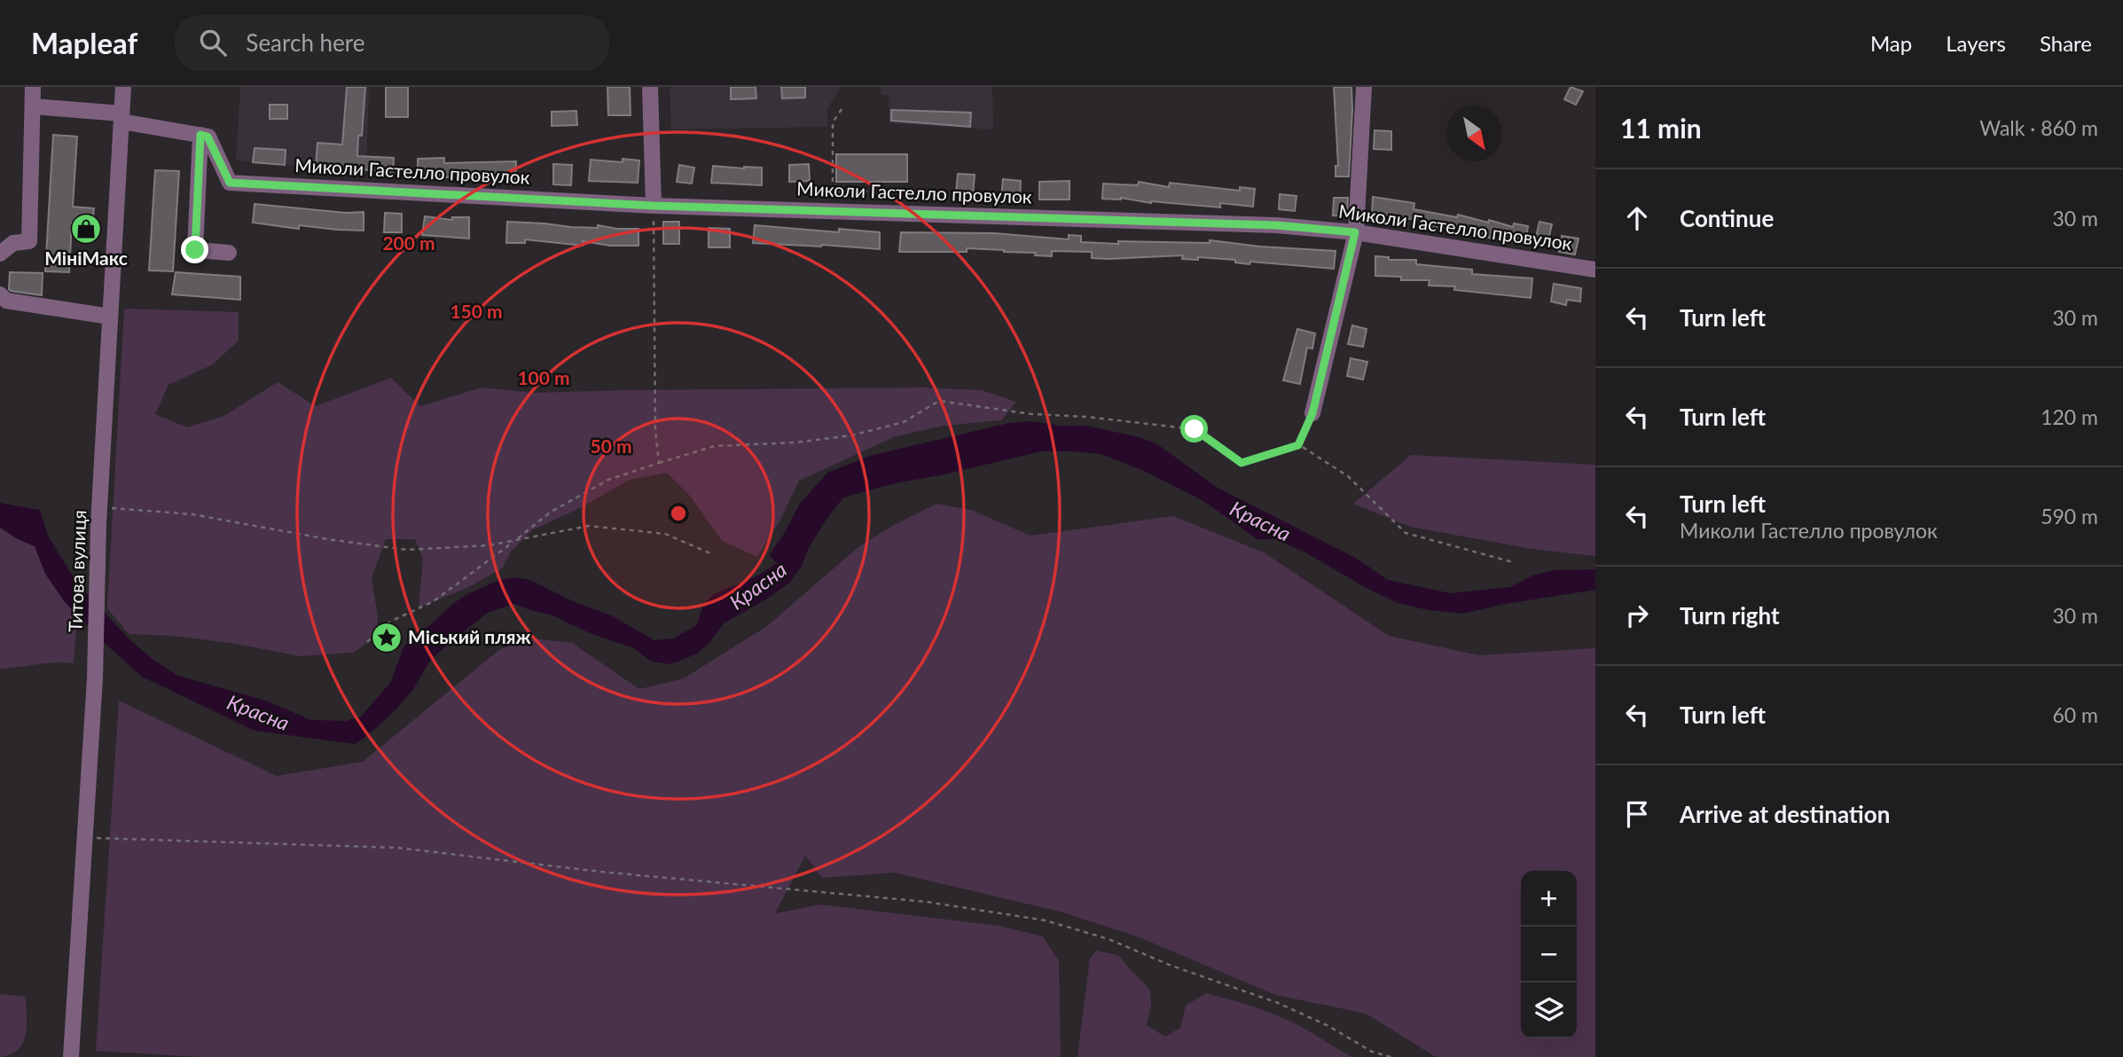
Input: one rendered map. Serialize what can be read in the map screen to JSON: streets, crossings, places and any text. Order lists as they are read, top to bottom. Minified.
{"streets":{"street":["Миколи Гастелло провулок","Титова вулиця"]},"water":["Красна"],"places":{"shop":["МініМакс"],"place":["Міський пляж"]},"north":"bottom right","page":{"header":"Mapleaf","search":"Search here","nav":["Map","Layers","Share"],"heading":["11 min","Walk · 860 m"],"list":[["Continue","30 m"],["Turn left","30 m"],["Turn left","120 m"],["Turn left","Миколи Гастелло провулок","590 m"],["Turn right","30 m"],["Turn left","60 m"],"Arrive at destination"],"map_buttons":["+","−"]},"rings":["200 m","150 m","100 m","50 m"]}
